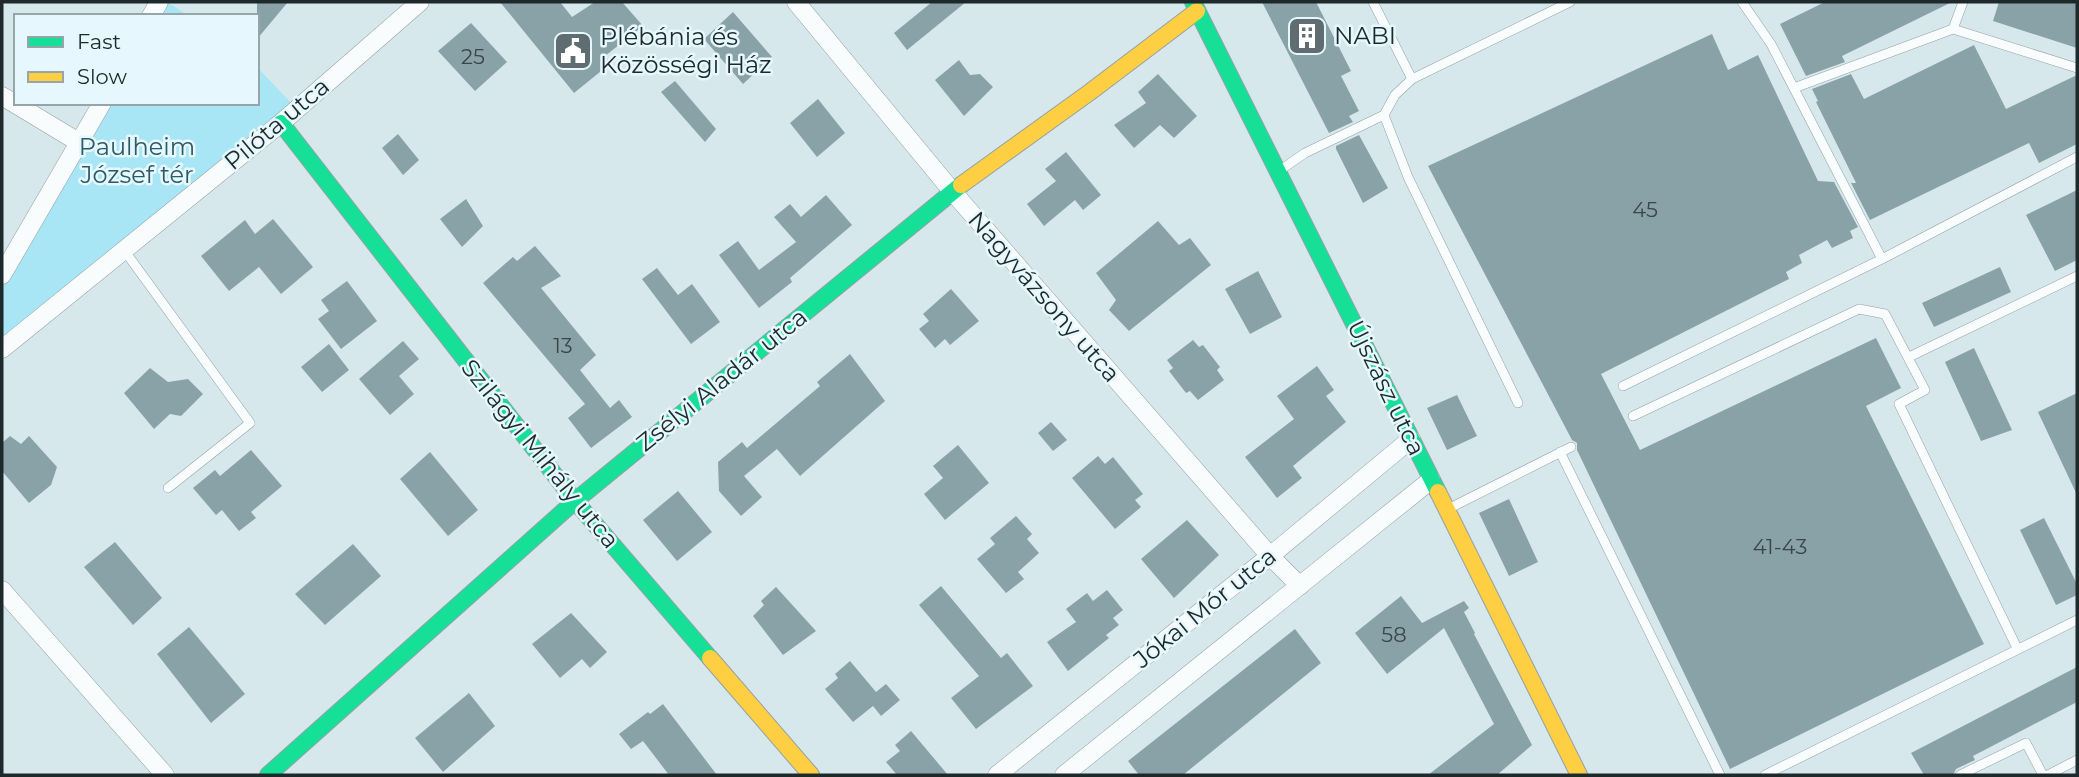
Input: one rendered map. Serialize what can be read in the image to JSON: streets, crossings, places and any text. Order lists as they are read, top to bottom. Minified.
{"streets":{"street":["Pilóta utca","Nagyvázsony utca","Zsélyi Aladár utca","Újszász utca","Szilágyi Mihály utca","Jókai Mór utca"]},"crossings":[["Pilóta utca","Szilágyi Mihály utca"],["Nagyvázsony utca","Zsélyi Aladár utca"],["Nagyvázsony utca","Jókai Mór utca"],["Zsélyi Aladár utca","Újszász utca"],["Zsélyi Aladár utca","Szilágyi Mihály utca"],["Újszász utca","Jókai Mór utca"]],"parks":["Paulheim József tér"],"places":{"building":["NABI"],"public building":["Plébánia és Közösségi Ház"]},"house_numbers":["25","45","13","41-43","58"],"legend":["Fast","Slow"]}
